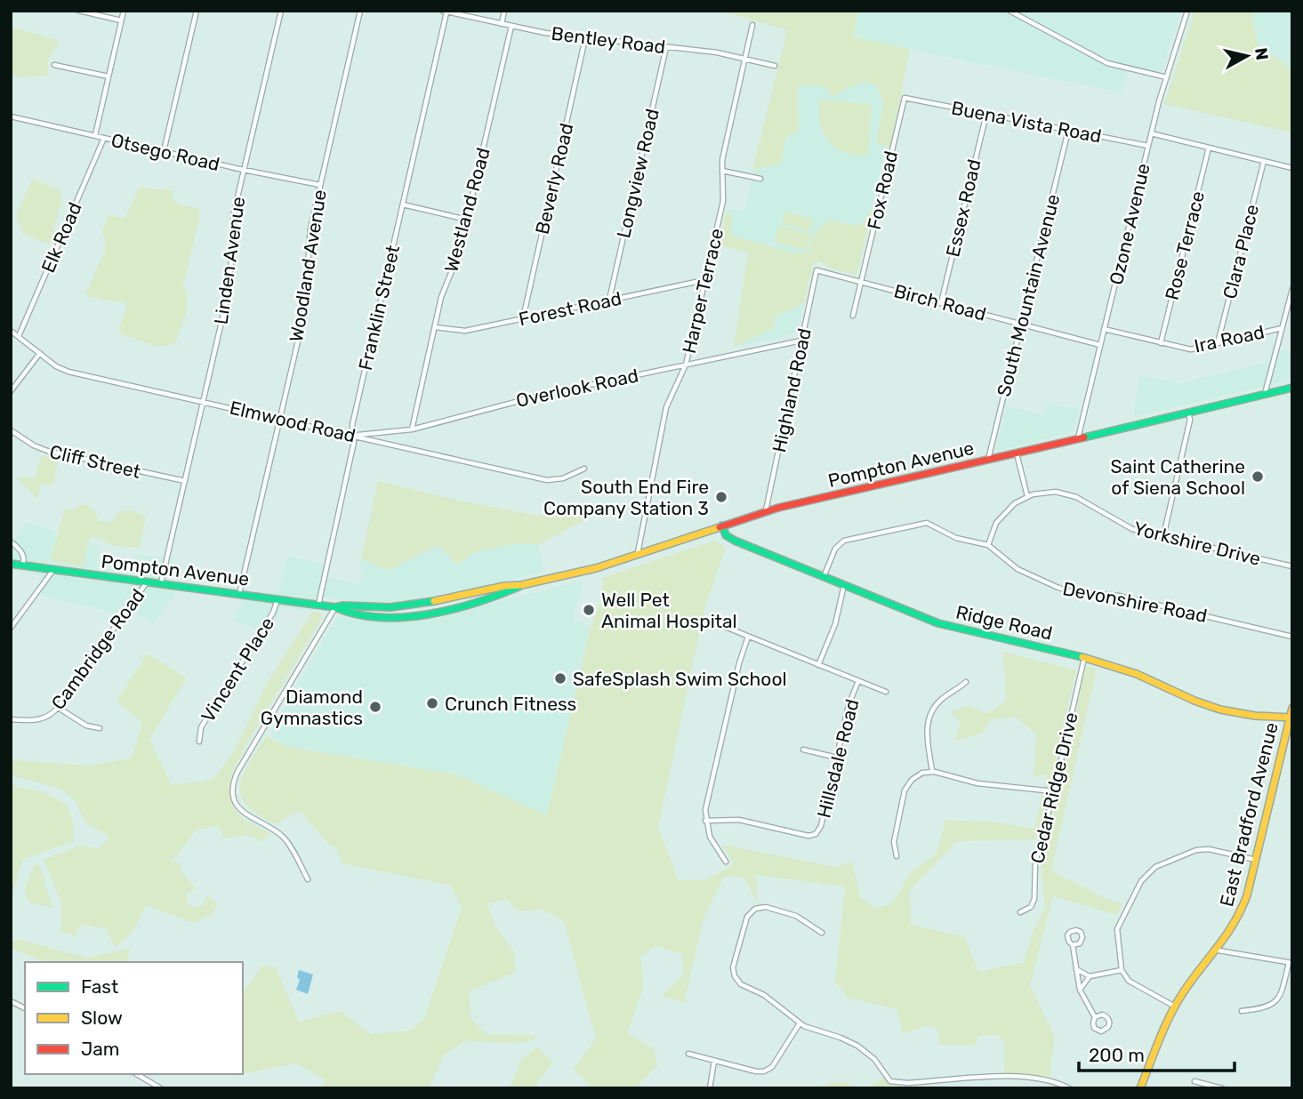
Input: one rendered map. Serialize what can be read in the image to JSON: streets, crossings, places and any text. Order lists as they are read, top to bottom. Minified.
{"streets":{"main road":["Pompton Avenue","Ridge Road","East Bradford Avenue"],"street":["Bentley Road","Buena Vista Road","Otsego Road","Longview Road","Beverly Road","Fox Road","Essex Road","Westland Road","Ozone Avenue","Elk Road","Rose Terrace","Clara Place","Linden Avenue","Woodland Avenue","Harper Terrace","South Mountain Avenue","Birch Road","Franklin Street","Forest Road","Ira Road","Overlook Road","Highland Road","Elmwood Road","Cliff Street","Yorkshire Drive","Devonshire Road","Cambridge Road","Vincent Place","Hillsdale Road","Cedar Ridge Drive"]},"crossings":[["Bentley Road","Longview Road"],["Bentley Road","Beverly Road"],["Bentley Road","Westland Road"],["Bentley Road","Harper Terrace"],["Bentley Road","Franklin Street"],["Buena Vista Road","Fox Road"],["Buena Vista Road","Essex Road"],["Buena Vista Road","Ozone Avenue"],["Buena Vista Road","South Mountain Avenue"],["Otsego Road","Elk Road"],["Otsego Road","Linden Avenue"],["Otsego Road","Woodland Avenue"],["Longview Road","Forest Road"],["Beverly Road","Forest Road"],["Fox Road","Birch Road"],["Essex Road","Birch Road"],["Westland Road","Forest Road"],["Westland Road","Overlook Road"],["Ozone Avenue","Birch Road"],["Ozone Avenue","Ira Road"],["Ozone Avenue","Pompton Avenue"],["Elk Road","Elmwood Road"],["Rose Terrace","Ira Road"],["Clara Place","Ira Road"],["Linden Avenue","Elmwood Road"],["Linden Avenue","Cliff Street"],["Linden Avenue","Pompton Avenue"],["Woodland Avenue","Elmwood Road"],["Woodland Avenue","Pompton Avenue"],["Harper Terrace","Forest Road"],["Harper Terrace","Overlook Road"],["Harper Terrace","Pompton Avenue"],["South Mountain Avenue","Birch Road"],["South Mountain Avenue","Pompton Avenue"],["Birch Road","Highland Road"],["Franklin Street","Overlook Road"],["Franklin Street","Elmwood Road"],["Franklin Street","Pompton Avenue"],["Overlook Road","Highland Road"],["Overlook Road","Elmwood Road"],["Highland Road","Pompton Avenue"],["Pompton Avenue","Ridge Road"],["Pompton Avenue","Cambridge Road"],["Pompton Avenue","Vincent Place"],["Ridge Road","Cedar Ridge Drive"],["Ridge Road","East Bradford Avenue"]],"places":["Saint Catherine of Siena School","South End Fire Company Station 3","Well Pet Animal Hospital","SafeSplash Swim School","Crunch Fitness","Diamond Gymnastics"],"legend":["Fast","Slow","Jam"],"scale_bar":"200 m","north":"right"}
